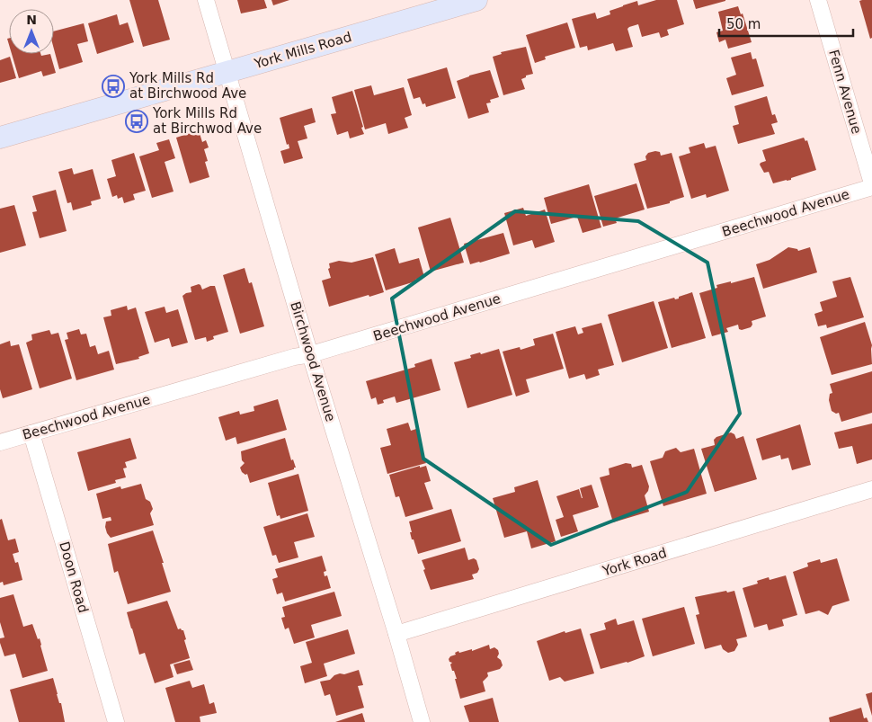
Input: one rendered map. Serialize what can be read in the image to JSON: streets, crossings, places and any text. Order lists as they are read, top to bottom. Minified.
{"streets":{"main road":["York Mills Road"],"street":["Fenn Avenue","Beechwood Avenue","Birchwood Avenue","York Road","Doon Road"]},"crossings":[["York Mills Road","Birchwood Avenue"],["Beechwood Avenue","Birchwood Avenue"],["Beechwood Avenue","Doon Road"],["Birchwood Avenue","York Road"]],"places":{"bus stop":["York Mills Rd at Birchwood Ave","York Mills Rd at Birchwod Ave"]},"scale_bar":"50 m","north":"top"}
